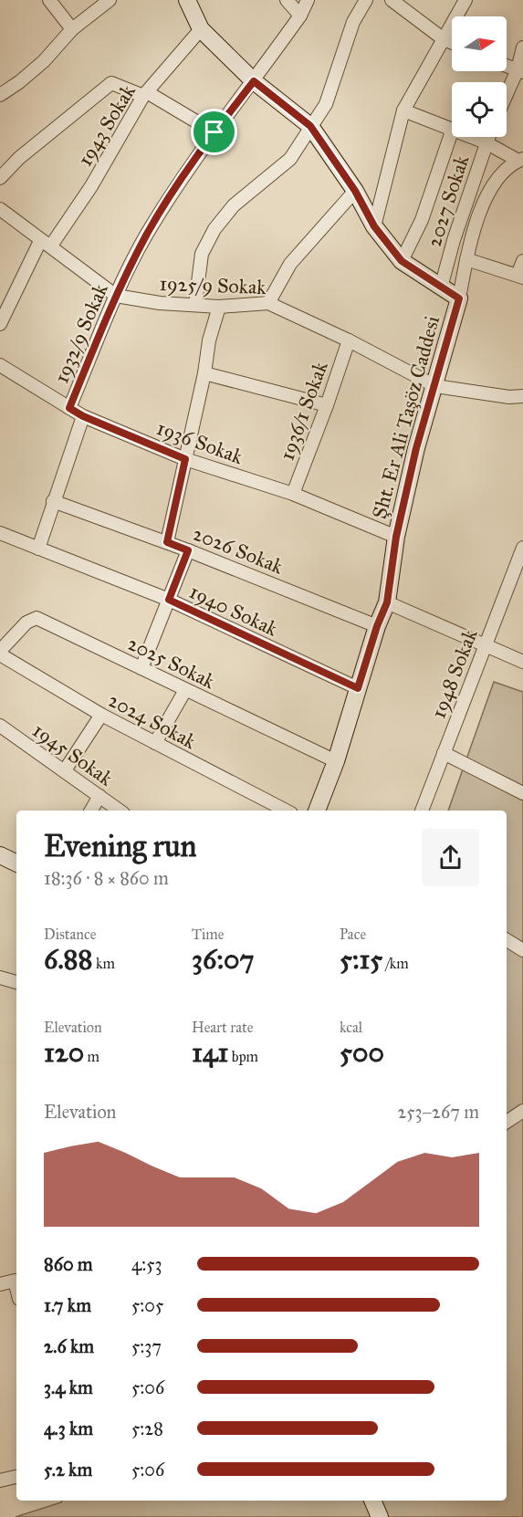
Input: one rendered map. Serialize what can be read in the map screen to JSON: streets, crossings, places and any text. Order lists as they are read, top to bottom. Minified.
{"streets":{"street":["1943 Sokak","2027 Sokak","1925/9 Sokak","1932/9 Sokak","1936/1 Sokak","Şht. Er Ali Taşöz Caddesi","1936 Sokak","2026 Sokak","1940 Sokak","2025 Sokak","1948 Sokak","2024 Sokak","1945 Sokak"]},"crossings":[["1943 Sokak","1925/9 Sokak"],["1943 Sokak","Şht. Er Ali Taşöz Caddesi"],["2027 Sokak","Şht. Er Ali Taşöz Caddesi"],["1925/9 Sokak","1932/9 Sokak"],["1925/9 Sokak","1936/1 Sokak"],["1925/9 Sokak","Şht. Er Ali Taşöz Caddesi"],["1932/9 Sokak","Şht. Er Ali Taşöz Caddesi"],["1932/9 Sokak","1936 Sokak"],["1936/1 Sokak","1936 Sokak"],["Şht. Er Ali Taşöz Caddesi","1936 Sokak"],["Şht. Er Ali Taşöz Caddesi","2026 Sokak"],["Şht. Er Ali Taşöz Caddesi","1940 Sokak"],["Şht. Er Ali Taşöz Caddesi","2025 Sokak"],["2025 Sokak","2024 Sokak"]],"north":"right","page":{"heading":["Evening run","18:36 · 8 × 860 m"],"stats":[["Distance","6.88 km"],["Time","36:07"],["Pace","5:15 /km"],["Elevation","120 m"],["Heart rate","141 bpm"],["kcal","500"]],"chart":["Elevation","253–267 m"],"list":[{"name":"860 m","note":"4:53"},{"name":"1.7 km","note":"5:05"},{"name":"2.6 km","note":"5:37"},{"name":"3.4 km","note":"5:06"},{"name":"4.3 km","note":"5:28"},{"name":"5.2 km","note":"5:06"}]}}
